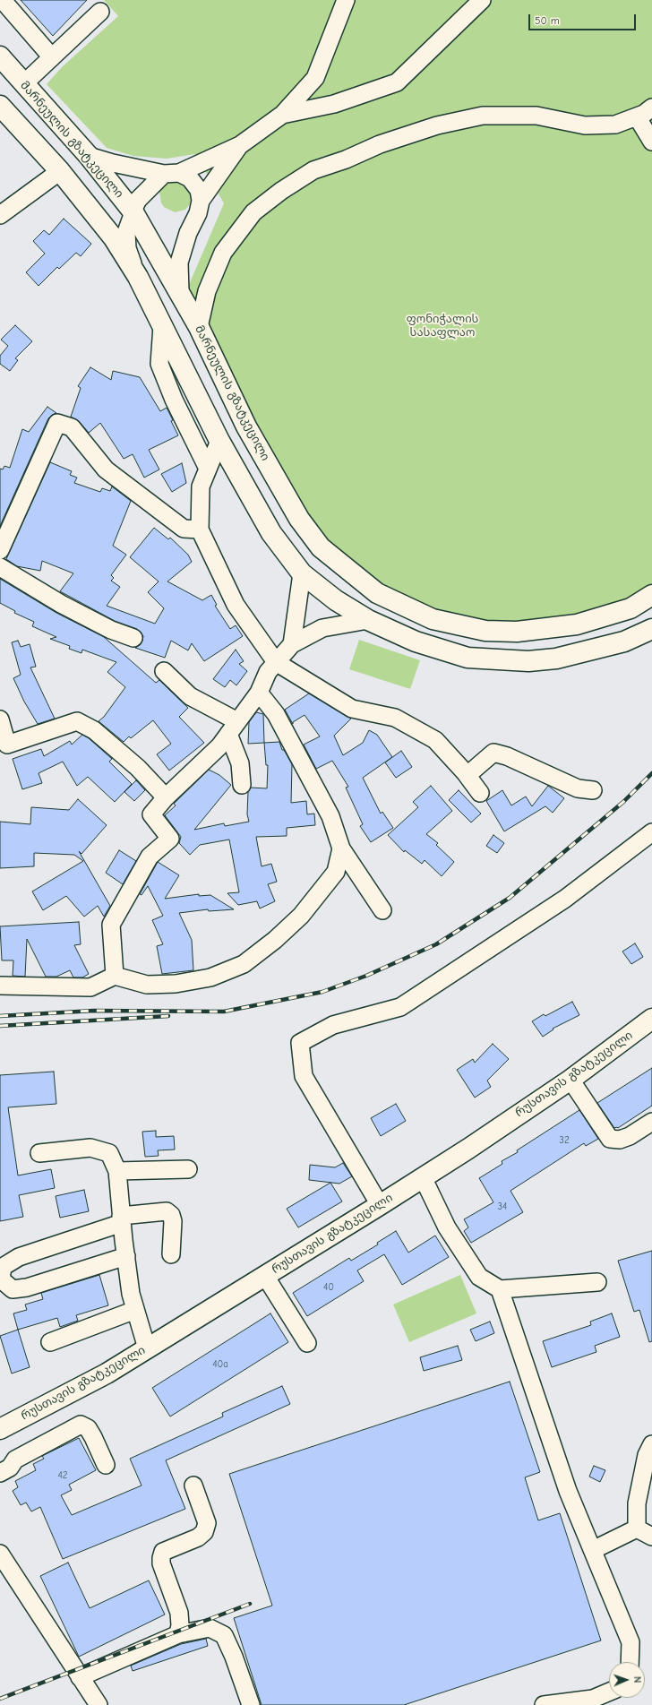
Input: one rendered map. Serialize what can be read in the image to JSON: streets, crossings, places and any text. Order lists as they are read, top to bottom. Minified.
{"streets":{"highway":["მარნეულის გზატკეცილი","რუსთავის გზატკეცილი"]},"parks":["ფონიჭალის სასაფლაო"],"house_numbers":["32","34","40","40a","42"],"scale_bar":"50 m","north":"right"}
